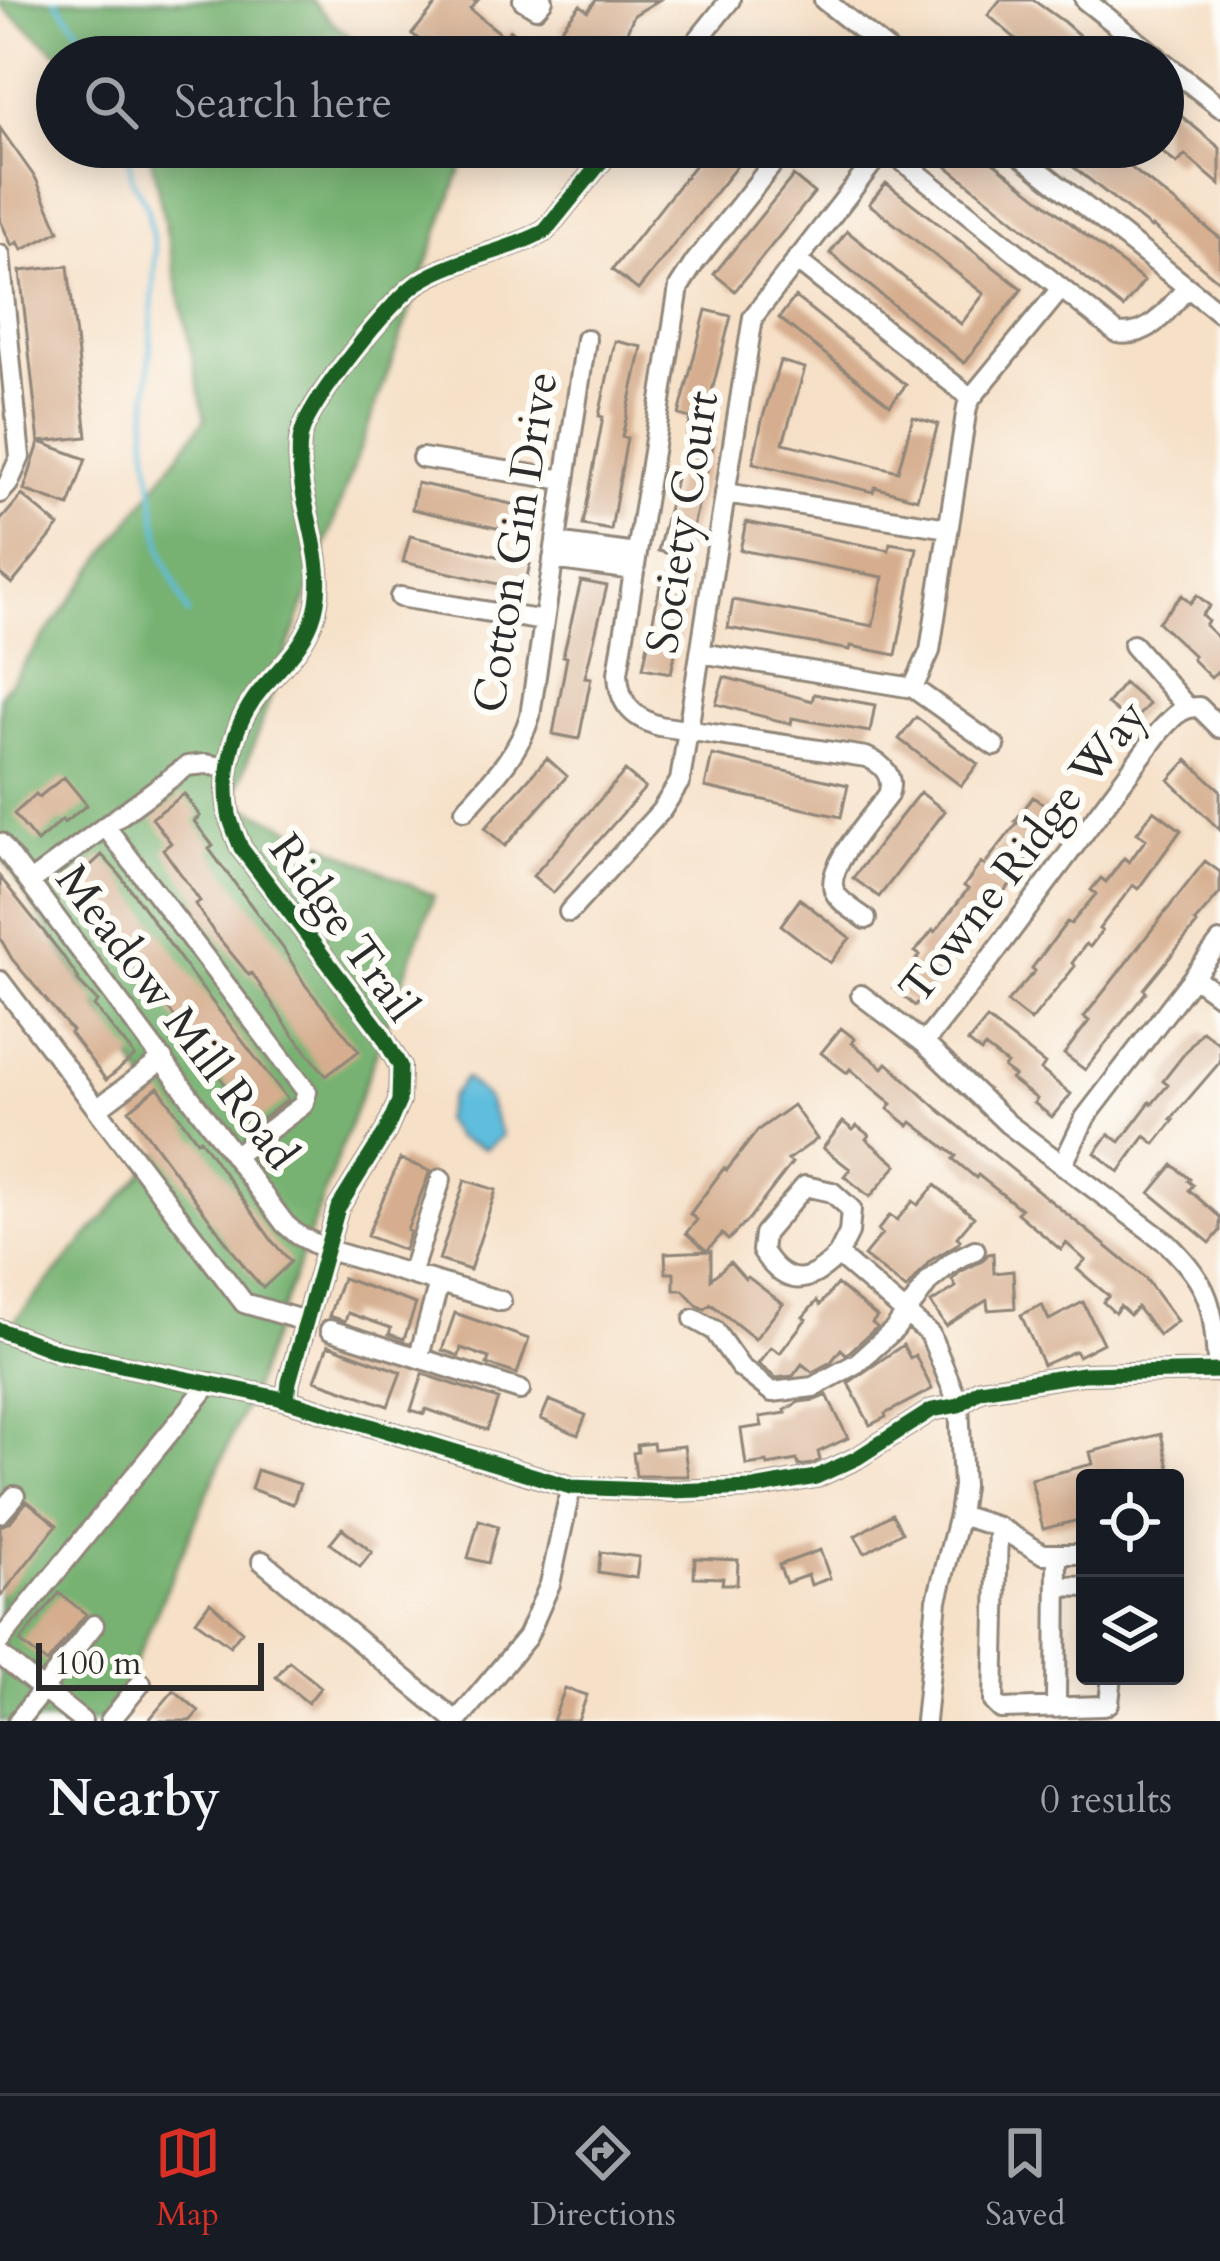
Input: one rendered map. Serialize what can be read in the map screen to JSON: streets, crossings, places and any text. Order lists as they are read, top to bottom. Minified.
{"streets":{"street":["Society Court","Cotton Gin Drive","Towne Ridge Way","Ridge Trail","Meadow Mill Road"]},"crossings":[["Ridge Trail","Meadow Mill Road"]],"scale_bar":"100 m","page":{"search":"Search here","scale":"100 m","heading":["Nearby","0 results"],"nav":["Map","Directions","Saved"]}}
